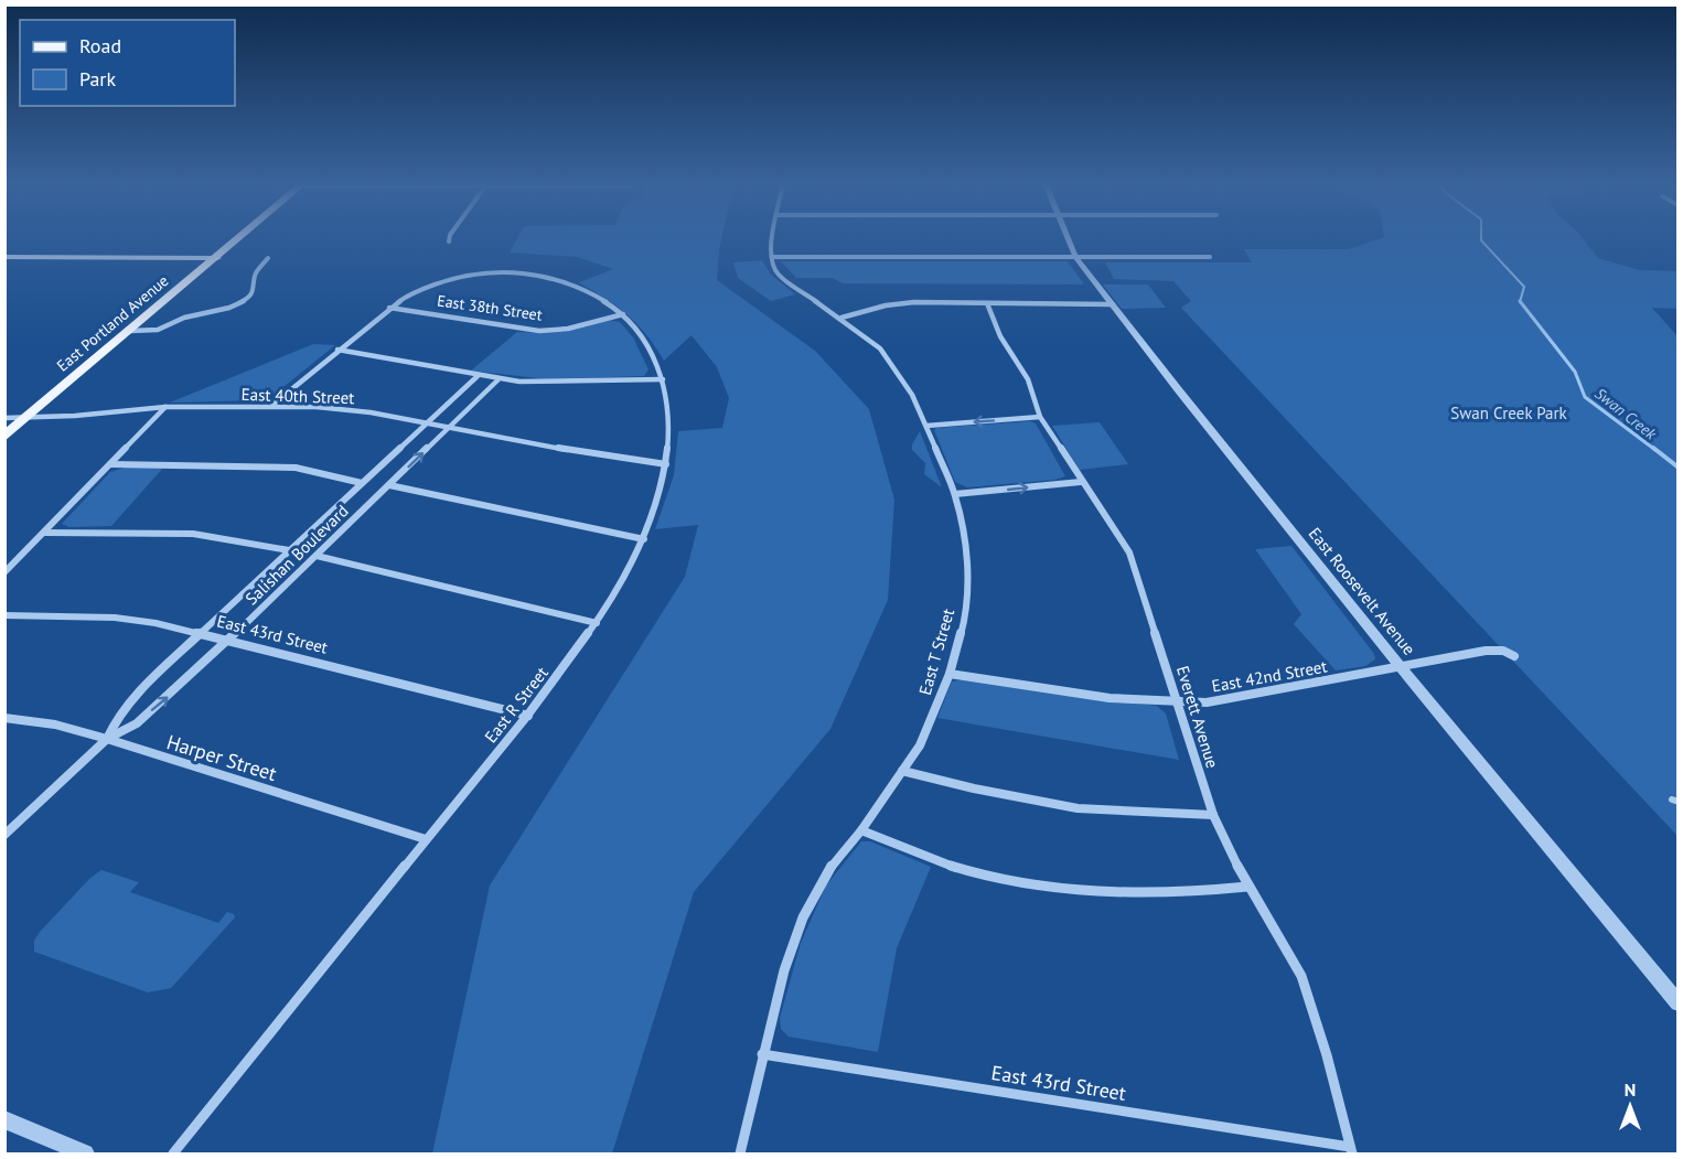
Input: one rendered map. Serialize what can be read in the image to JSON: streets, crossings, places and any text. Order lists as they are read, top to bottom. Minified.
{"streets":{"main road":["East Portland Avenue"],"street":["East 38th Street","East 40th Street","Salishan Boulevard","East Roosevelt Avenue","East 43rd Street","East T Street","East 42nd Street","East R Street","Everett Avenue","Harper Street"]},"crossings":[["East 38th Street","East R Street"],["East Portland Avenue","East 40th Street"],["East 40th Street","Salishan Boulevard"],["East 40th Street","East R Street"],["Salishan Boulevard","East 43rd Street"],["Salishan Boulevard","Harper Street"],["East Roosevelt Avenue","East 42nd Street"],["East 43rd Street","East T Street"],["East 43rd Street","East R Street"],["East 43rd Street","Everett Avenue"],["East T Street","East 42nd Street"],["East 42nd Street","Everett Avenue"],["East R Street","Harper Street"]],"water":["Swan Creek"],"parks":["Swan Creek Park"],"legend":["Road","Park"],"north":"top"}
